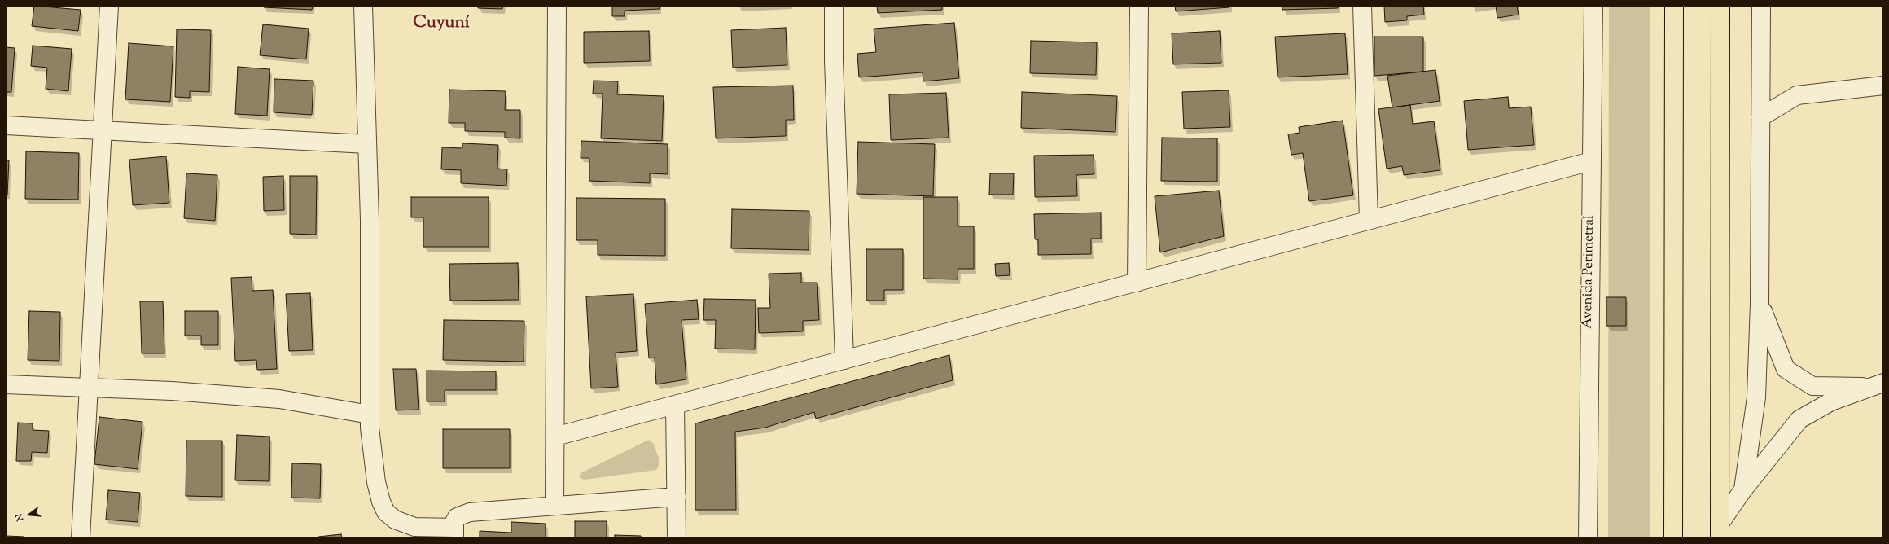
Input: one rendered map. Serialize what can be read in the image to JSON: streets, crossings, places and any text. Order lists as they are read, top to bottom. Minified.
{"streets":{"street":["Avenida Perimetral"]},"districts":["Cuyuní"],"north":"left"}
